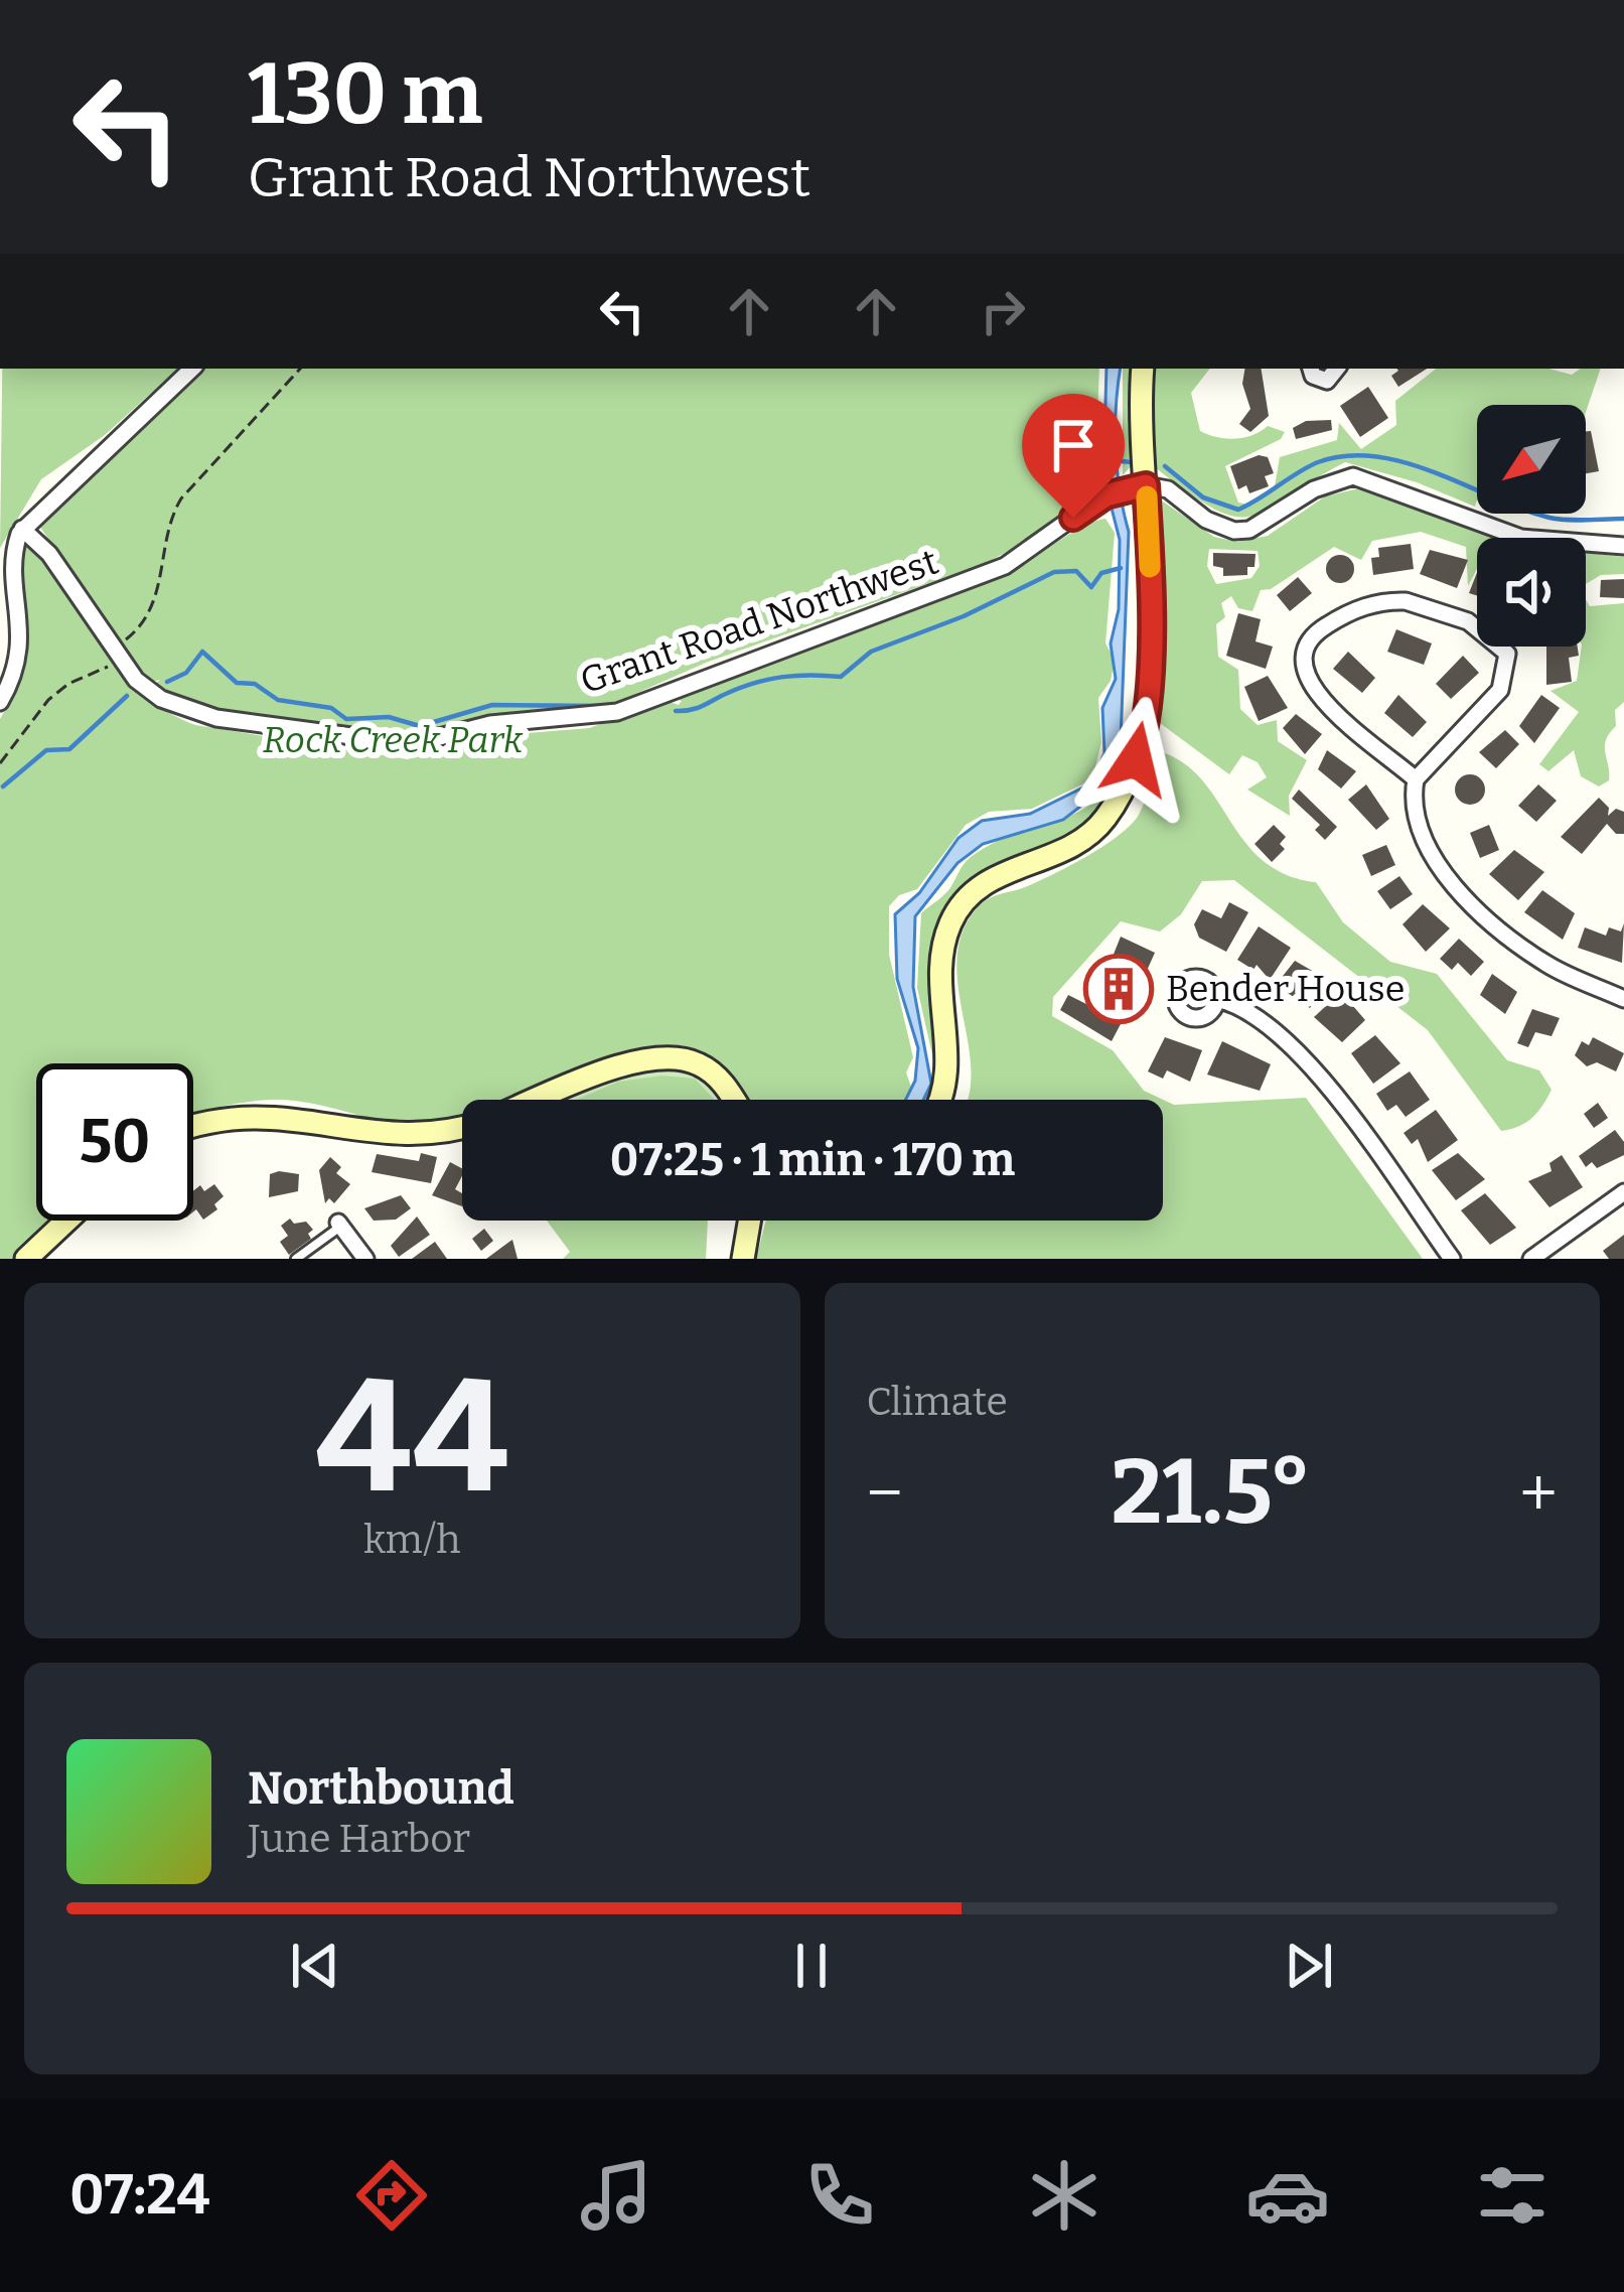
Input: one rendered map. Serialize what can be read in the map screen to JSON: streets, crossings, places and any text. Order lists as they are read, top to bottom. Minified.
{"streets":{"street":["Grant Road Northwest"]},"parks":["Rock Creek Park"],"places":{"building":["Bender House"]},"north":"bottom left","page":{"turn":["130 m","Grant Road Northwest"],"limit":"50","trip":"07:25 · 1 min · 170 m","tile":[["44","km/h"],"Climate"],"heat":["−","21.5°","+"],"song":["Northbound","June Harbor"],"tabs":"07:24"}}
